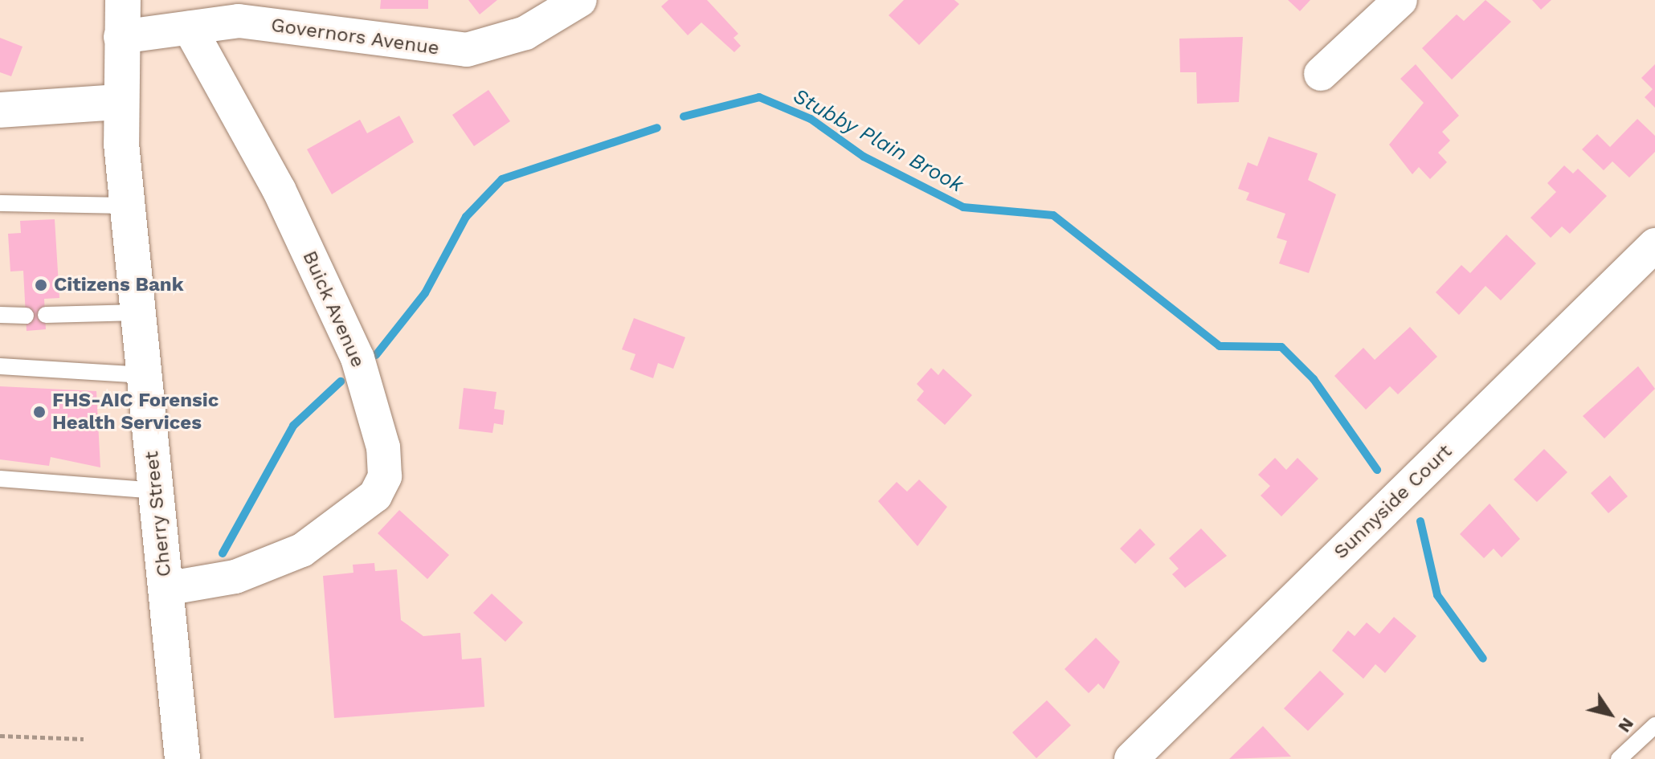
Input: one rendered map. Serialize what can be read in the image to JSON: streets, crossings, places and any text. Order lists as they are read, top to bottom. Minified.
{"streets":{"main road":["Cherry Street"],"street":["Governors Avenue","Buick Avenue","Sunnyside Court"]},"crossings":[["Governors Avenue","Buick Avenue"],["Governors Avenue","Cherry Street"],["Buick Avenue","Cherry Street"]],"water":["Stubby Plain Brook"],"places":["Citizens Bank","FHS-AIC Forensic Health Services"],"north":"bottom right"}
